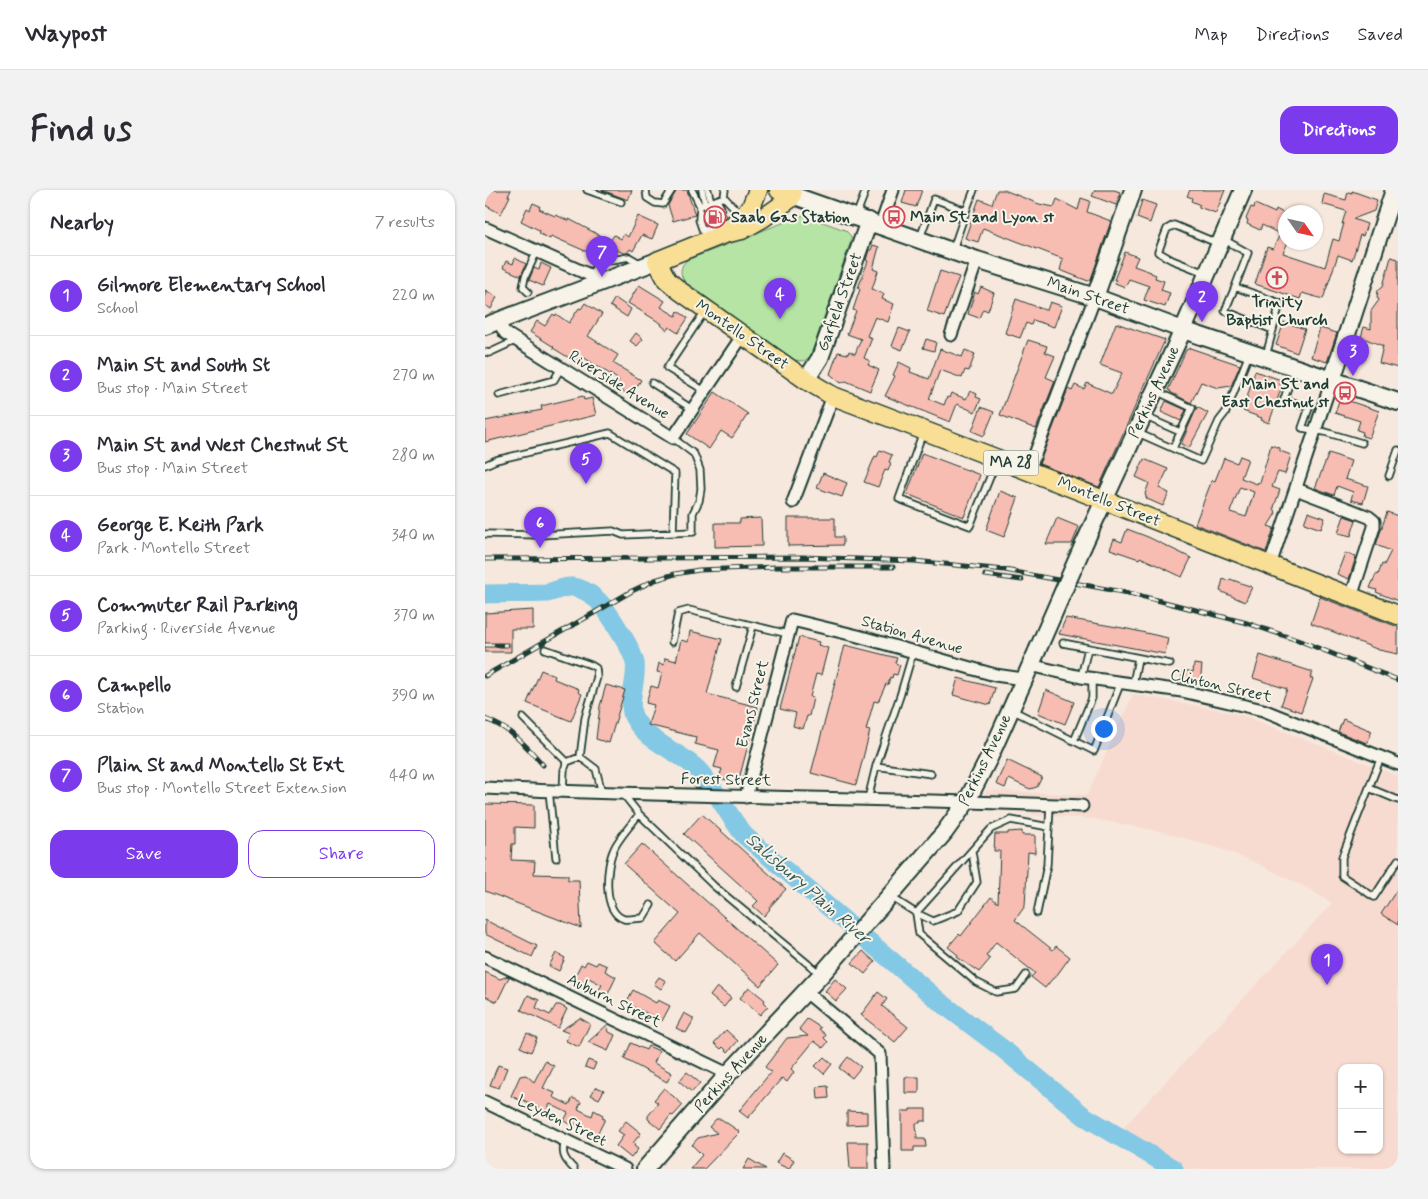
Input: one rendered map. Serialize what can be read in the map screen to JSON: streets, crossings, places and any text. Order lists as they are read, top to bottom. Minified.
{"streets":{"main road":["Main Street","Garfield Street","Montello Street","Perkins Avenue","MA 28"],"street":["Riverside Avenue","Station Avenue","Clinton Street","Evans Street","Forest Street","Auburn Street","Leyden Street"]},"crossings":[["Main Street","Garfield Street"],["Main Street","Perkins Avenue"],["Garfield Street","Montello Street"],["Montello Street","Riverside Avenue"],["Montello Street","Perkins Avenue"],["Perkins Avenue","Station Avenue"],["Perkins Avenue","Clinton Street"],["Perkins Avenue","Forest Street"],["Perkins Avenue","Auburn Street"],["Station Avenue","Clinton Street"],["Station Avenue","Evans Street"],["Evans Street","Forest Street"]],"water":["Salisbury Plain River"],"places":{"fuel station":["Saab Gas Station"],"bus stop":["Main St and Lyon st","Main St and East Chestnut st"],"church":["Trinity Baptist Church"]},"north":"bottom right","page":{"header":"Waypost","nav":["Map","Directions","Saved"],"buttons":["Directions",["Save","Share"]],"title":"Find us","heading":["Nearby","7 results"],"pins":["7","4","2","3","5","6","1"],"list":[{"mark":"1","name":"Gilmore Elementary School","note":"School","value":"220 m"},{"mark":"2","name":"Main St and South St","note":"Bus stop · Main Street","value":"270 m"},{"mark":"3","name":"Main St and West Chestnut St","note":"Bus stop · Main Street","value":"280 m"},{"mark":"4","name":"George E. Keith Park","note":"Park · Montello Street","value":"340 m"},{"mark":"5","name":"Commuter Rail Parking","note":"Parking · Riverside Avenue","value":"370 m"},{"mark":"6","name":"Campello","note":"Station","value":"390 m"},{"mark":"7","name":"Plain St and Montello St Ext","note":"Bus stop · Montello Street Extension","value":"440 m"}],"map_buttons":["+","−"]}}
